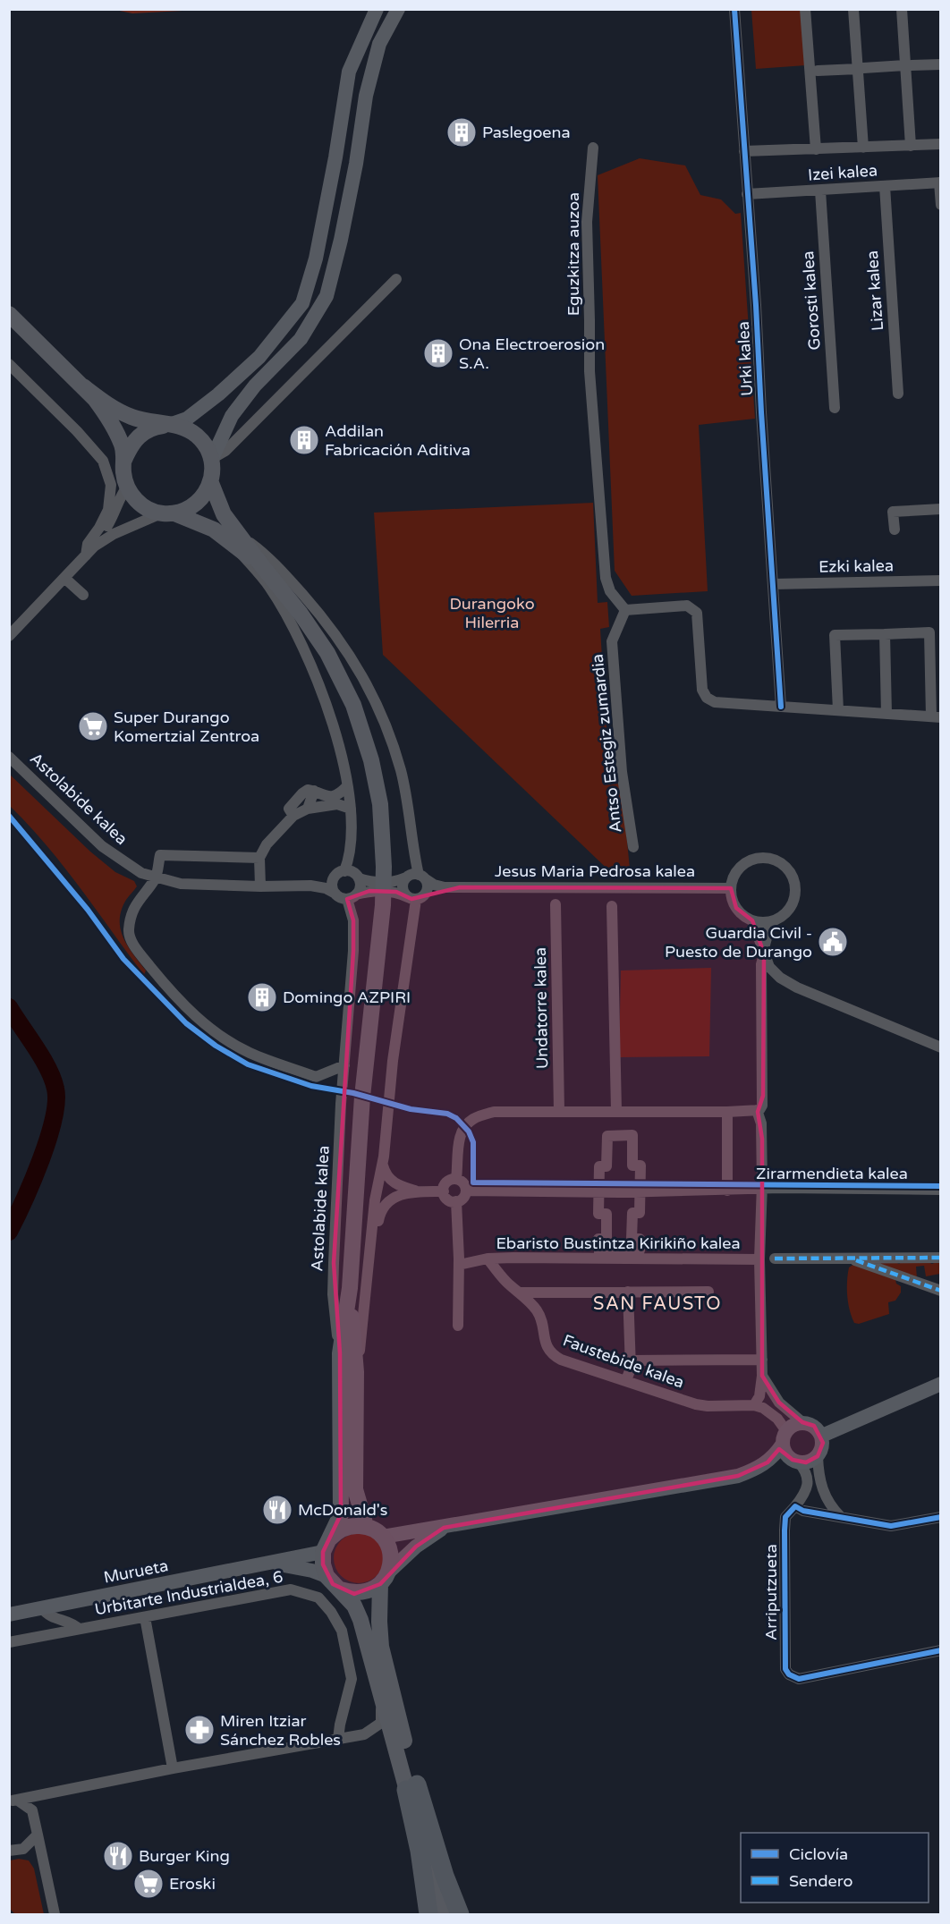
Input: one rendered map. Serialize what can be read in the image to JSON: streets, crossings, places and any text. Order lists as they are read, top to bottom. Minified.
{"streets":{"main road":["Murueta"],"street":["Izei kalea","Eguzkitza auzoa","Lizar kalea","Gorosti kalea","Urki kalea","Ezki kalea","Antso Estegiz zumardia","Astolabide kalea","Jesus Maria Pedrosa kalea","Undatorre kalea","Zirarmendieta kalea","Ebaristo Bustintza Kirikiño kalea","Faustebide kalea","Arriputzueta","Urbitarte Industrialdea, 6"]},"crossings":[["Izei kalea","Lizar kalea"],["Izei kalea","Gorosti kalea"],["Izei kalea","Urki kalea"],["Eguzkitza auzoa","Antso Estegiz zumardia"],["Urki kalea","Ezki kalea"],["Ebaristo Bustintza Kirikiño kalea","Faustebide kalea"]],"districts":["SAN FAUSTO"],"parks":["Durangoko Hilerria"],"places":{"building":["Paslegoena","Ona Electroerosion S.A.","Addilan Fabricación Aditiva","Domingo AZPIRI"],"supermarket":["Super Durango Komertzial Zentroa","Eroski"],"public building":["Guardia Civil - Puesto de Durango"],"restaurant":["McDonald's","Burger King"],"pharmacy":["Miren Itziar Sánchez Robles"]},"legend":["Ciclovía","Sendero"]}
